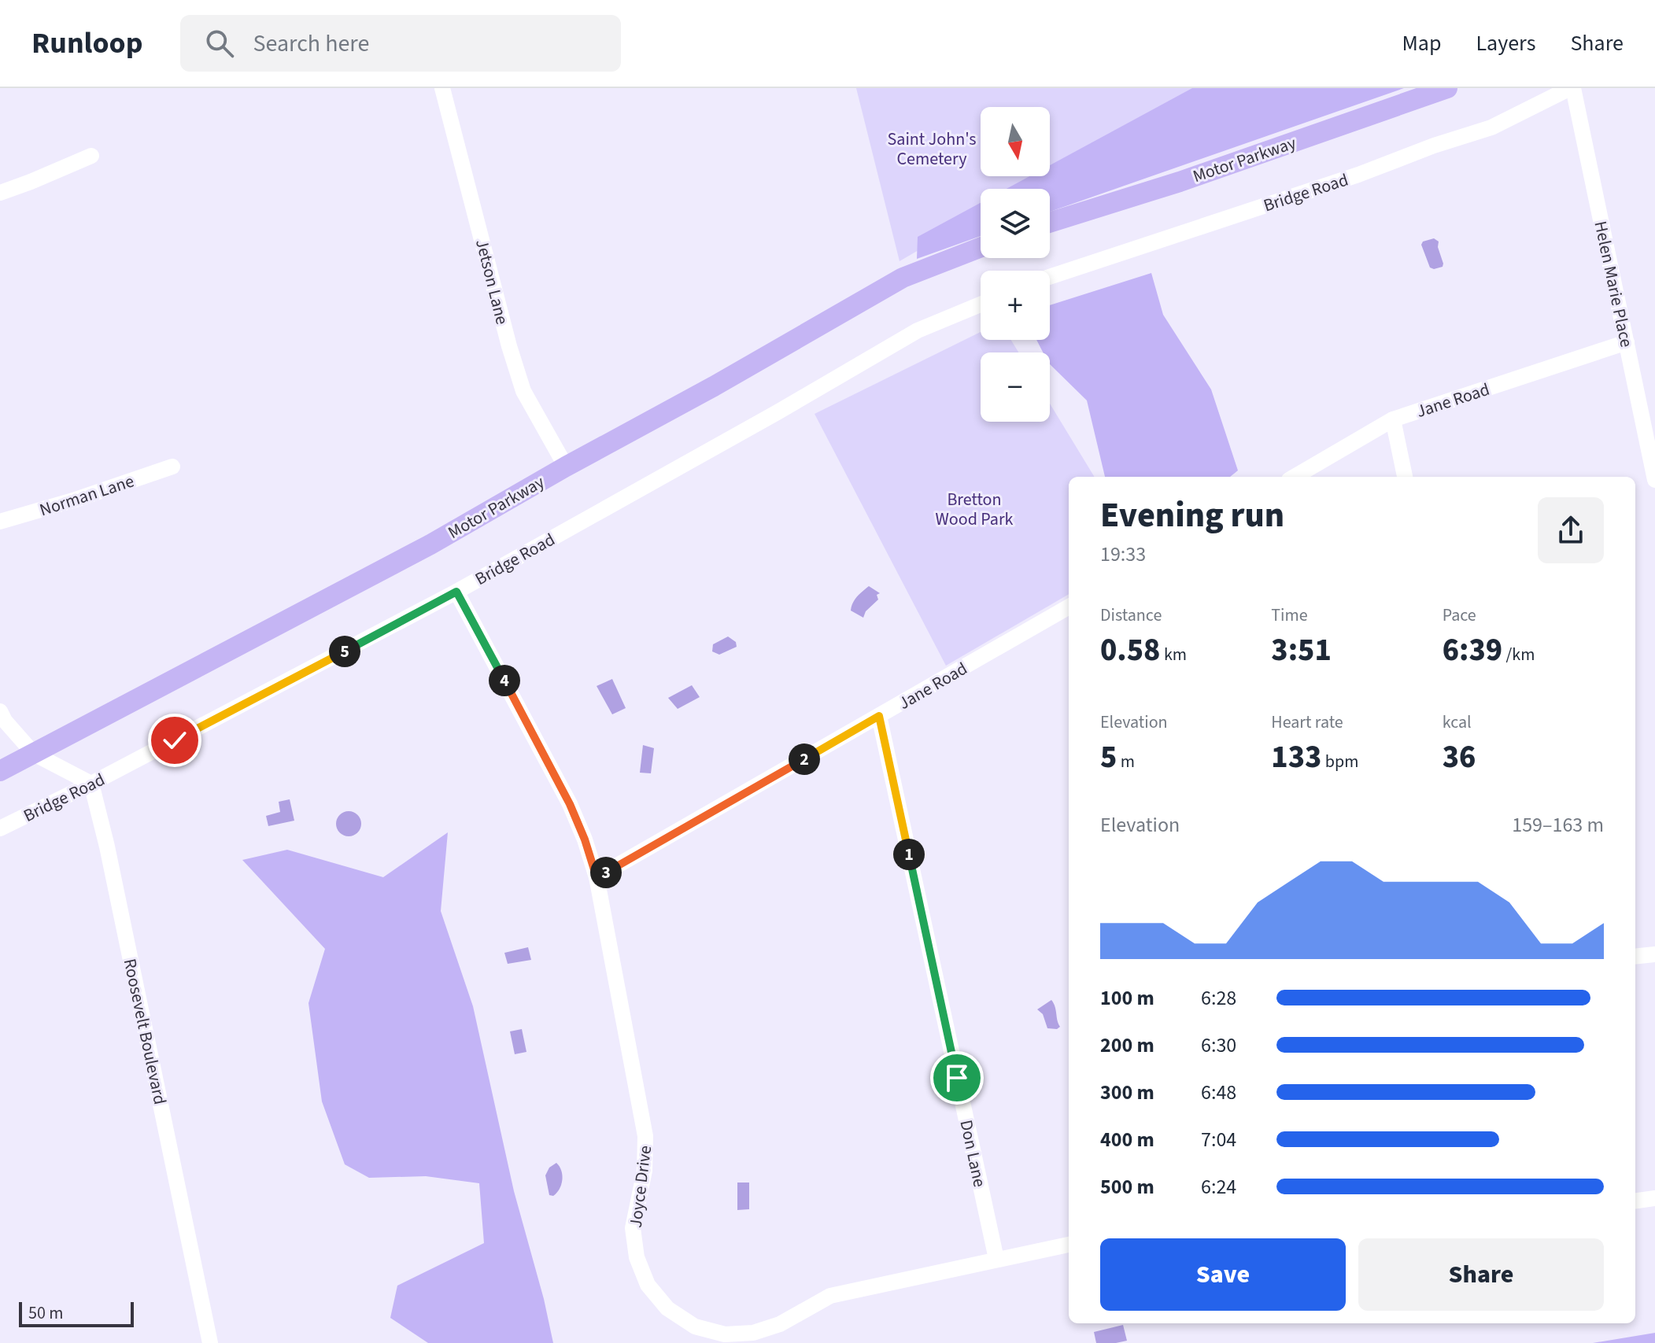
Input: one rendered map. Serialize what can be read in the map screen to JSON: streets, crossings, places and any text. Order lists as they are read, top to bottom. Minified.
{"streets":{"main road":["Motor Parkway"],"street":["Bridge Road","Jetson Lane","Helen Marie Place","Jane Road","Norman Lane","Roosevelt Boulevard","Don Lane","Joyce Drive"]},"crossings":[["Motor Parkway","Jetson Lane"],["Bridge Road","Helen Marie Place"],["Bridge Road","Roosevelt Boulevard"],["Bridge Road","Joyce Drive"],["Helen Marie Place","Jane Road"],["Jane Road","Don Lane"],["Jane Road","Joyce Drive"],["Don Lane","Joyce Drive"]],"parks":["Saint John's Cemetery","Bretton Wood Park"],"scale_bar":"50 m","north":"bottom","page":{"header":"Runloop","search":"Search here","nav":["Map","Layers","Share"],"map_buttons":["+","−"],"heading":["Evening run","19:33"],"stats":[["Distance","0.58 km"],["Time","3:51"],["Pace","6:39 /km"],["Elevation","5 m"],["Heart rate","133 bpm"],["kcal","36"]],"pins":["5","4","2","1","3"],"chart":["Elevation","159–163 m"],"list":[{"name":"100 m","note":"6:28"},{"name":"200 m","note":"6:30"},{"name":"300 m","note":"6:48"},{"name":"400 m","note":"7:04"},{"name":"500 m","note":"6:24"}],"buttons":["Save","Share"],"scale":"50 m"}}
